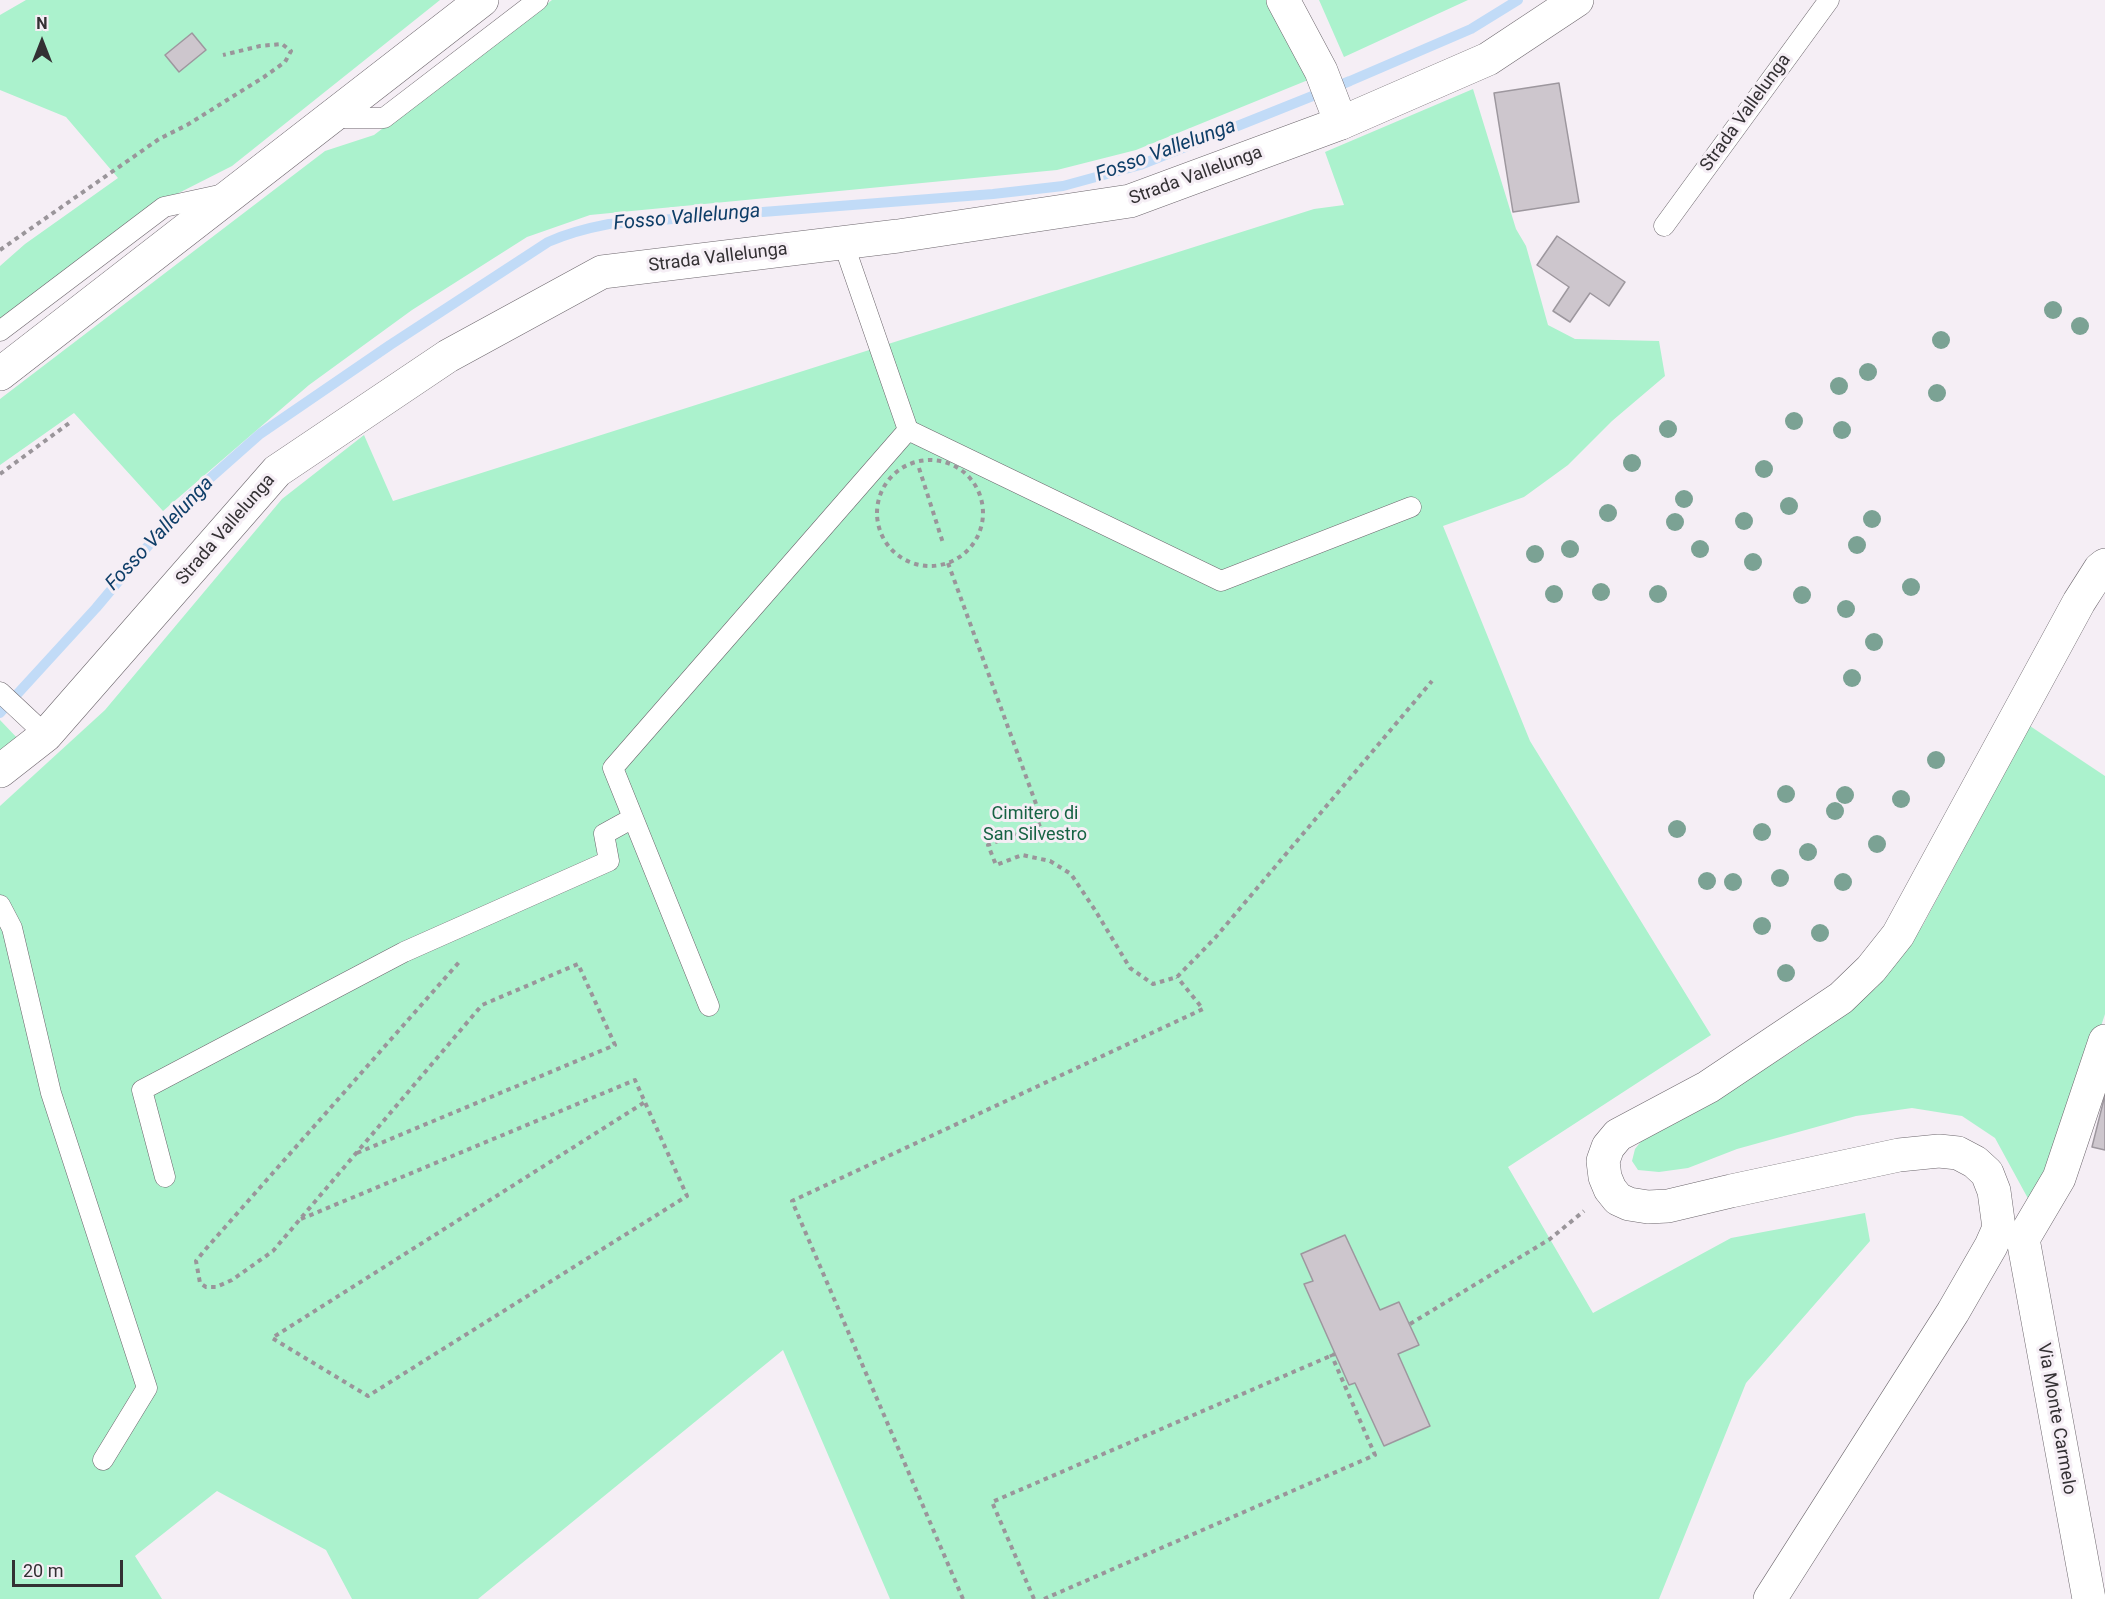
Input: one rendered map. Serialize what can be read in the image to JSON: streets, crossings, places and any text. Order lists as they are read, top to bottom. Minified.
{"streets":{"main road":["Strada Vallelunga","Via Monte Carmelo"]},"water":["Fosso Vallelunga"],"parks":["Cimitero di San Silvestro"],"scale_bar":"20 m","north":"top"}
